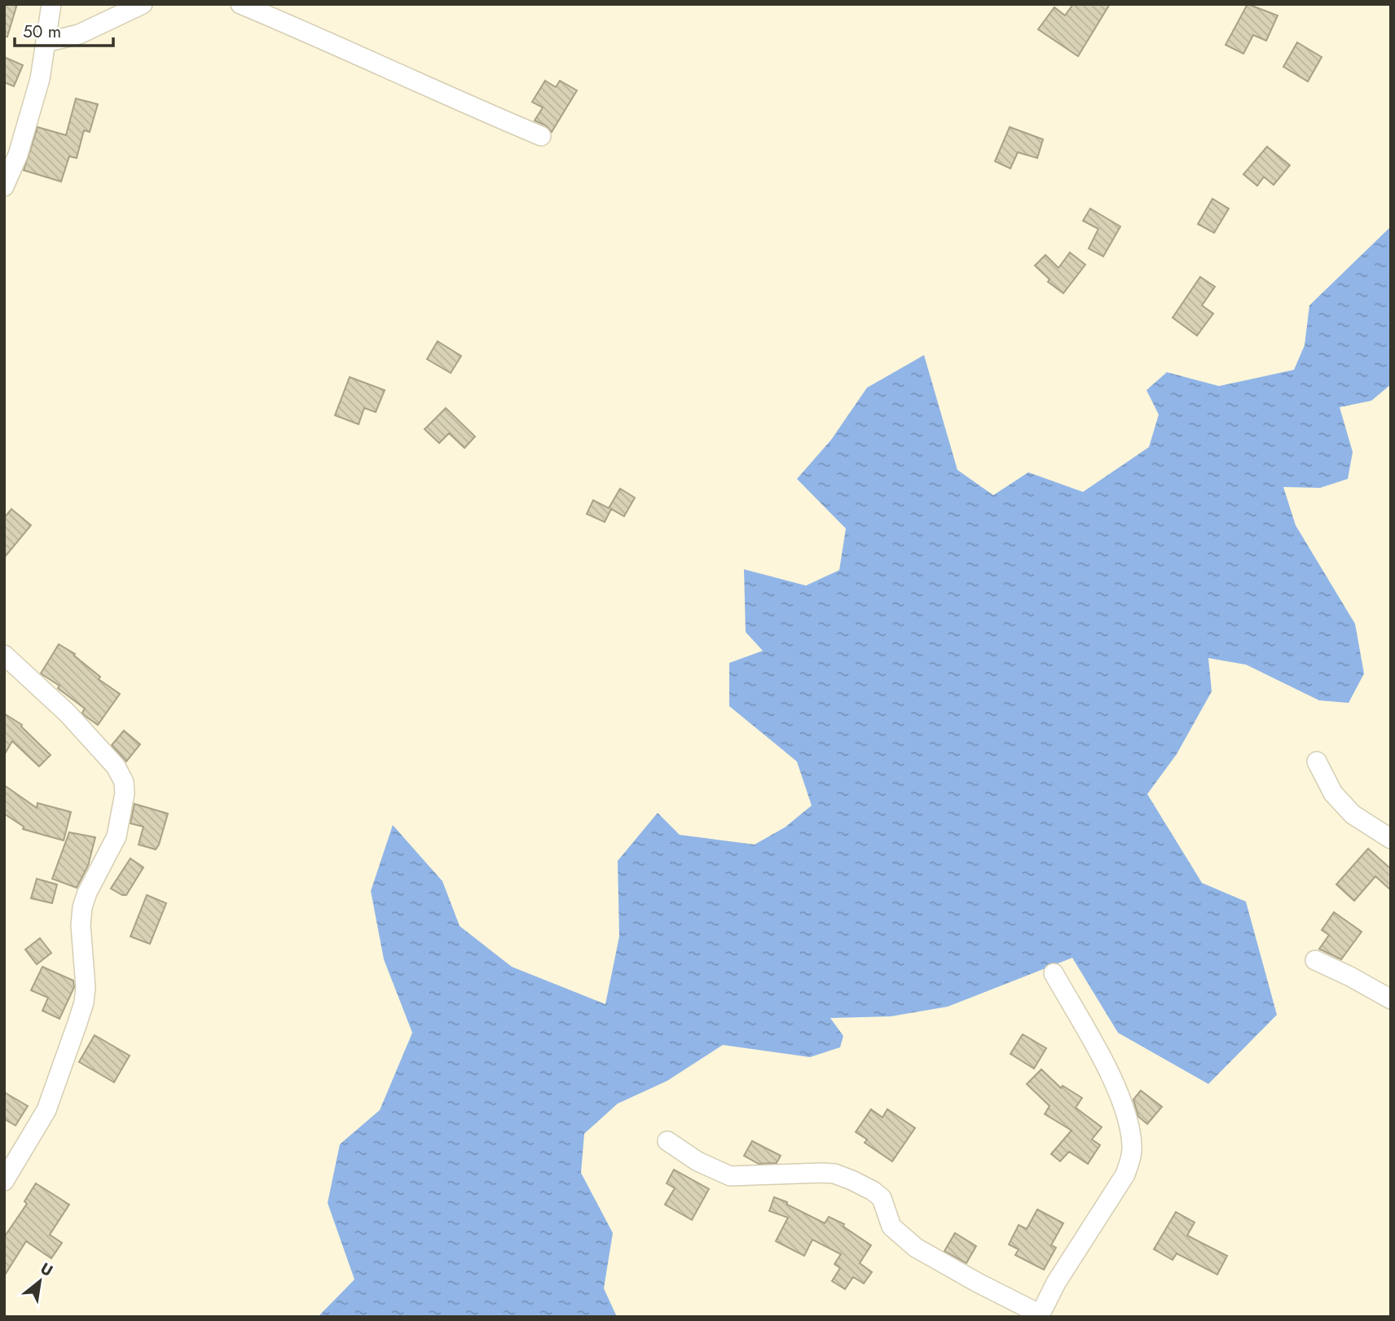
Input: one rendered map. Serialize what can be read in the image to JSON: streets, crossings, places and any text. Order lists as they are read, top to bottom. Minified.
{"scale_bar":"50 m","north":"top right"}
